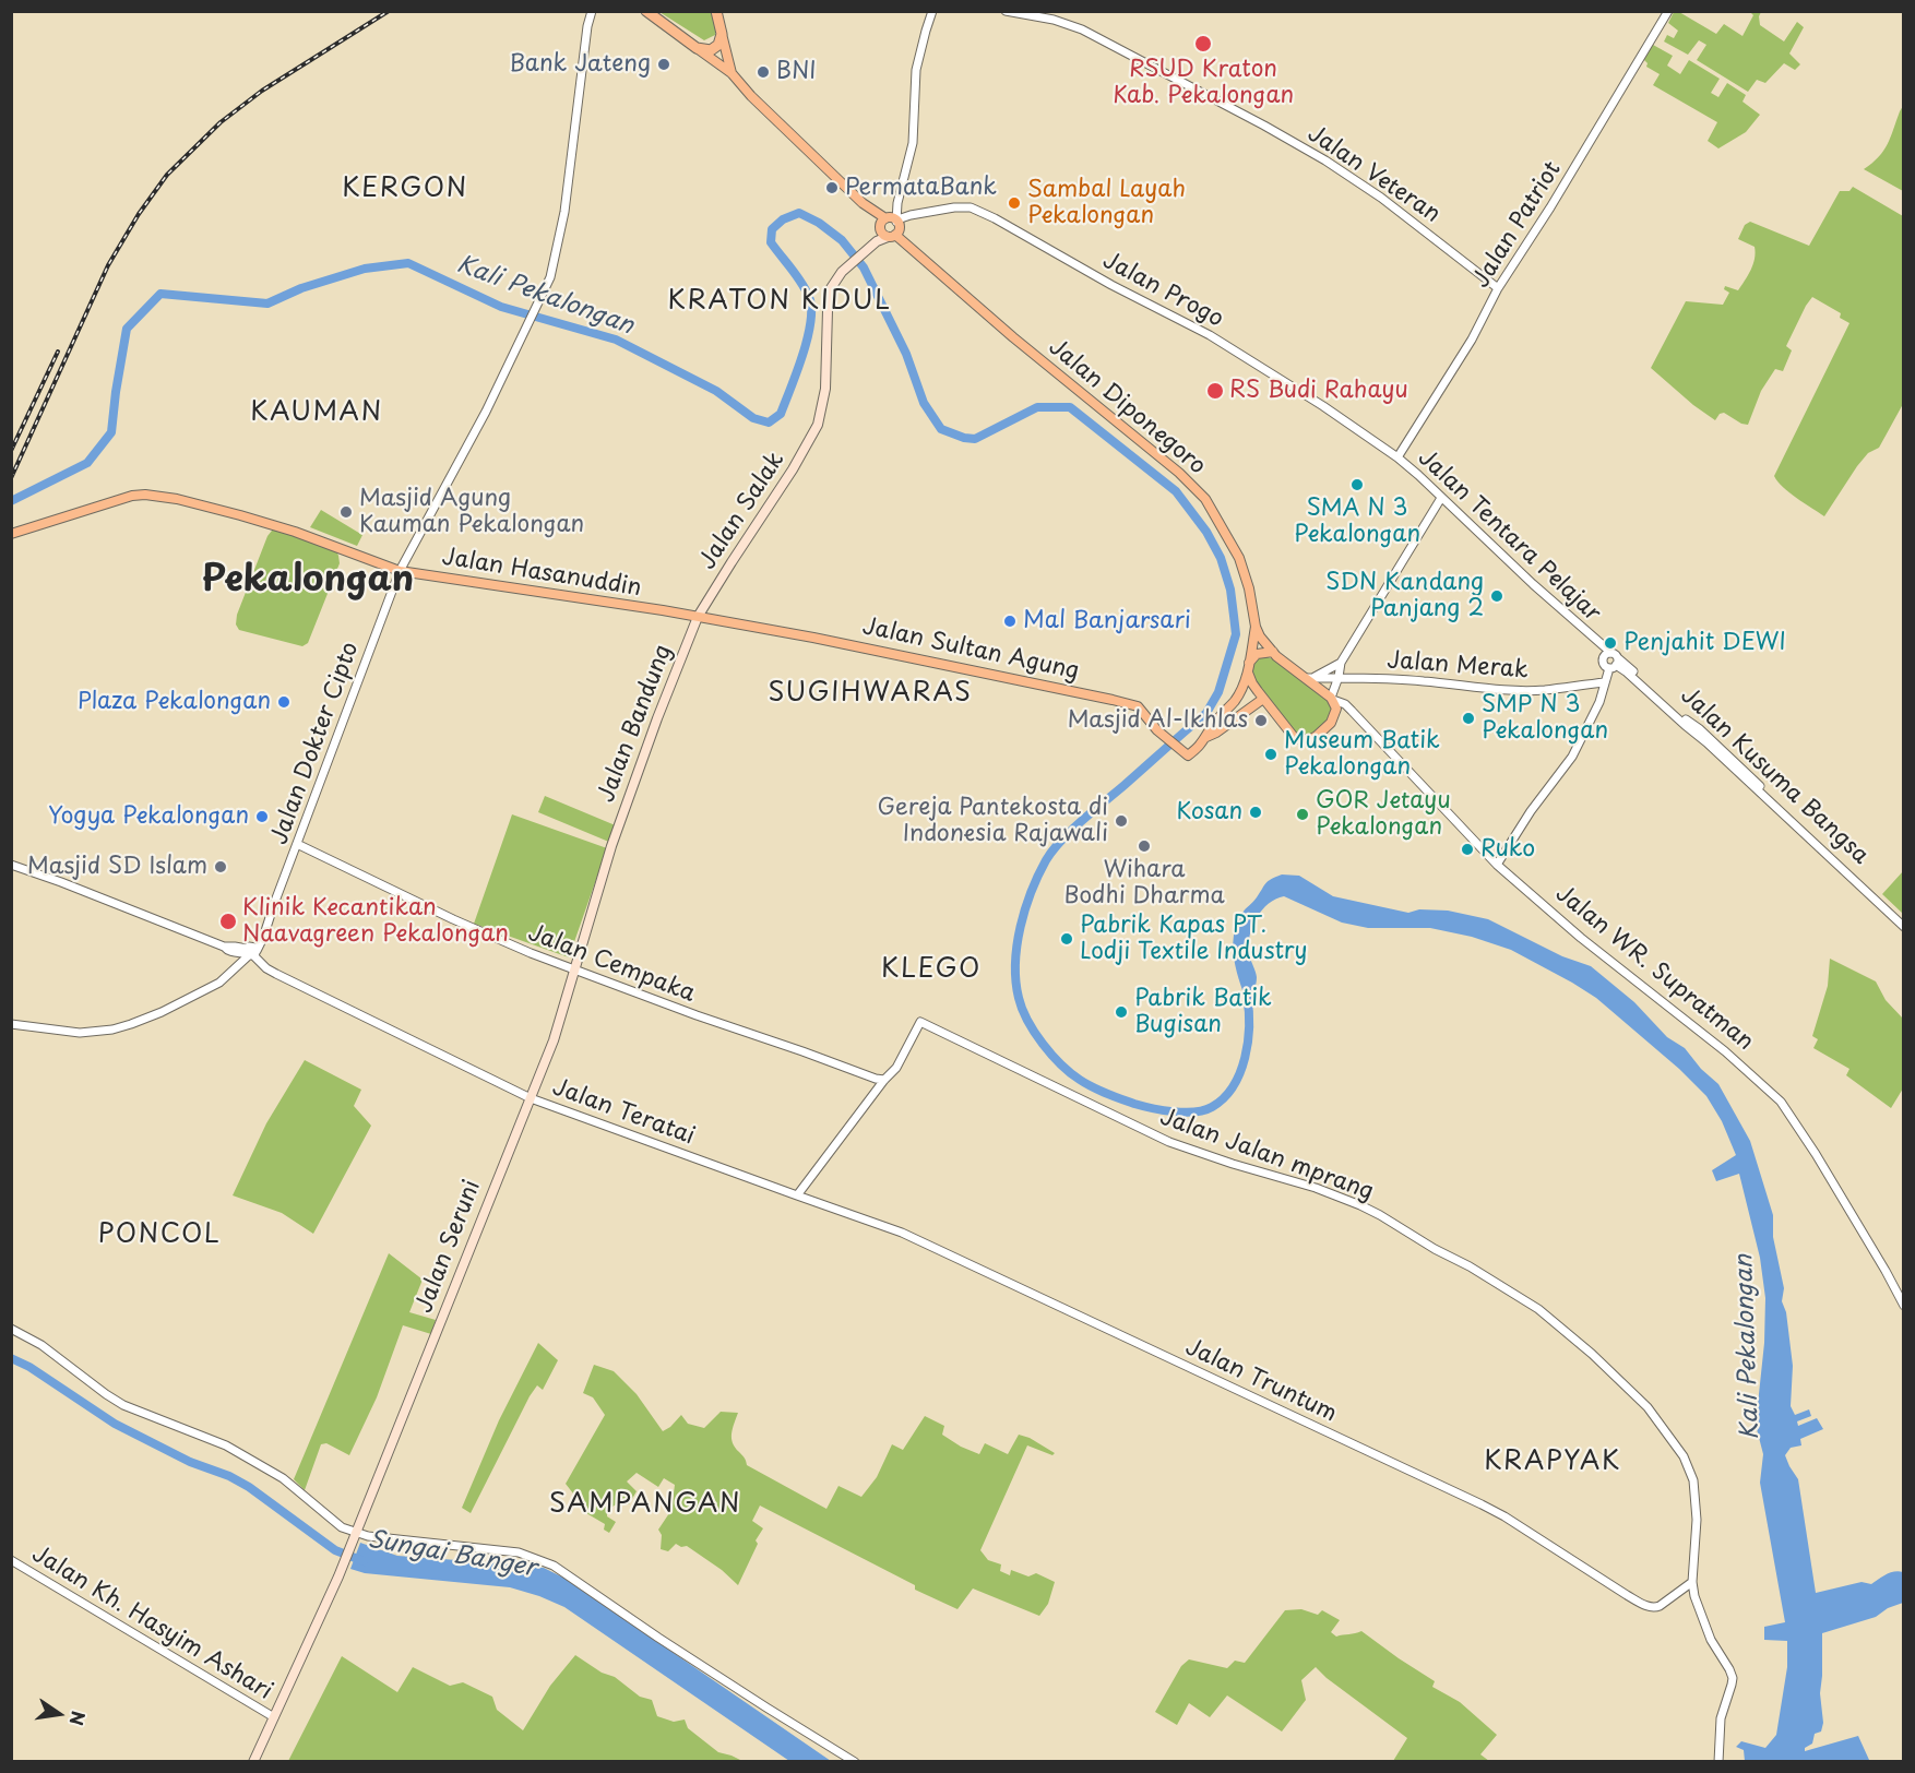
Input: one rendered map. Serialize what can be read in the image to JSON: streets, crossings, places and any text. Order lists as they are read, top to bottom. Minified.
{"streets":{"main road":["Jalan Diponegoro","Jalan Salak","Jalan Hasanuddin","Jalan Sultan Agung","Jalan Bandung","Jalan Seruni"],"street":["Jalan Veteran","Jalan Patriot","Jalan Progo","Jalan Tentara Pelajar","Jalan Merak","Jalan Dokter Cipto","Jalan Kusuma Bangsa","Jalan Cempaka","Jalan WR. Supratman","Jalan Teratai","Jalan Jalan mprang","Jalan Truntum","Jalan Kh. Hasyim Ashari"]},"crossings":[["Jalan Veteran","Jalan Patriot"],["Jalan Patriot","Jalan Progo"],["Jalan Patriot","Jalan Tentara Pelajar"],["Jalan Progo","Jalan Diponegoro"],["Jalan Progo","Jalan Salak"],["Jalan Progo","Jalan Tentara Pelajar"],["Jalan Diponegoro","Jalan Salak"],["Jalan Diponegoro","Jalan Merak"],["Jalan Diponegoro","Jalan WR. Supratman"],["Jalan Salak","Jalan Hasanuddin"],["Jalan Salak","Jalan Sultan Agung"],["Jalan Salak","Jalan Bandung"],["Jalan Tentara Pelajar","Jalan Kusuma Bangsa"],["Jalan Hasanuddin","Jalan Sultan Agung"],["Jalan Hasanuddin","Jalan Bandung"],["Jalan Hasanuddin","Jalan Dokter Cipto"],["Jalan Sultan Agung","Jalan Bandung"],["Jalan Bandung","Jalan Cempaka"],["Jalan Bandung","Jalan Seruni"],["Jalan Dokter Cipto","Jalan Cempaka"],["Jalan Dokter Cipto","Jalan Teratai"],["Jalan Cempaka","Jalan Jalan mprang"],["Jalan Cempaka","Jalan Seruni"],["Jalan Teratai","Jalan Seruni"],["Jalan Teratai","Jalan Truntum"],["Jalan Jalan mprang","Jalan Truntum"],["Jalan Seruni","Jalan Kh. Hasyim Ashari"]],"districts":["KERGON","KRATON KIDUL","KAUMAN","Pekalongan","SUGIHWARAS","KLEGO","PONCOL","KRAPYAK","SAMPANGAN"],"water":["Kali Pekalongan","Sungai Banger"],"places":["RSUD Kraton Kab. Pekalongan","Bank Jateng","BNI","PermataBank","Sambal Layah Pekalongan","RS Budi Rahayu","SMA N 3 Pekalongan","Masjid Agung Kauman Pekalongan","SDN Kandang Panjang 2","Mal Banjarsari","Penjahit DEWI","Plaza Pekalongan","SMP N 3 Pekalongan","Masjid Al-Ikhlas","Museum Batik Pekalongan","Kosan","GOR Jetayu Pekalongan","Yogya Pekalongan","Gereja Pantekosta di Indonesia Rajawali","Wihara Bodhi Dharma","Ruko","Masjid SD Islam","Klinik Kecantikan Naavagreen Pekalongan","Pabrik Kapas PT. Lodji Textile Industry","Pabrik Batik Bugisan"],"north":"right"}
